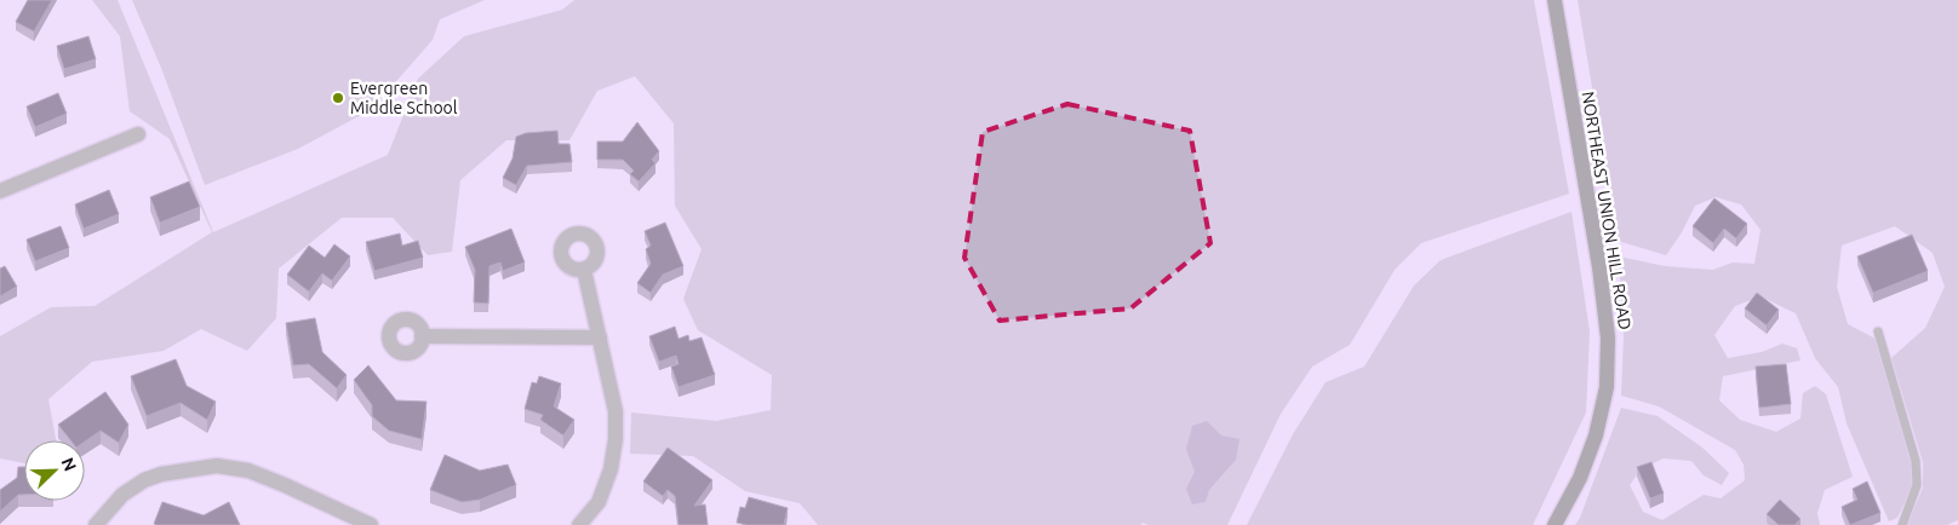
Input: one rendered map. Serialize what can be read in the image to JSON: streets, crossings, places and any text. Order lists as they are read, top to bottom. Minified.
{"streets":{"street":["NORTHEAST UNION HILL ROAD"]},"places":["Evergreen Middle School"],"north":"top right"}
